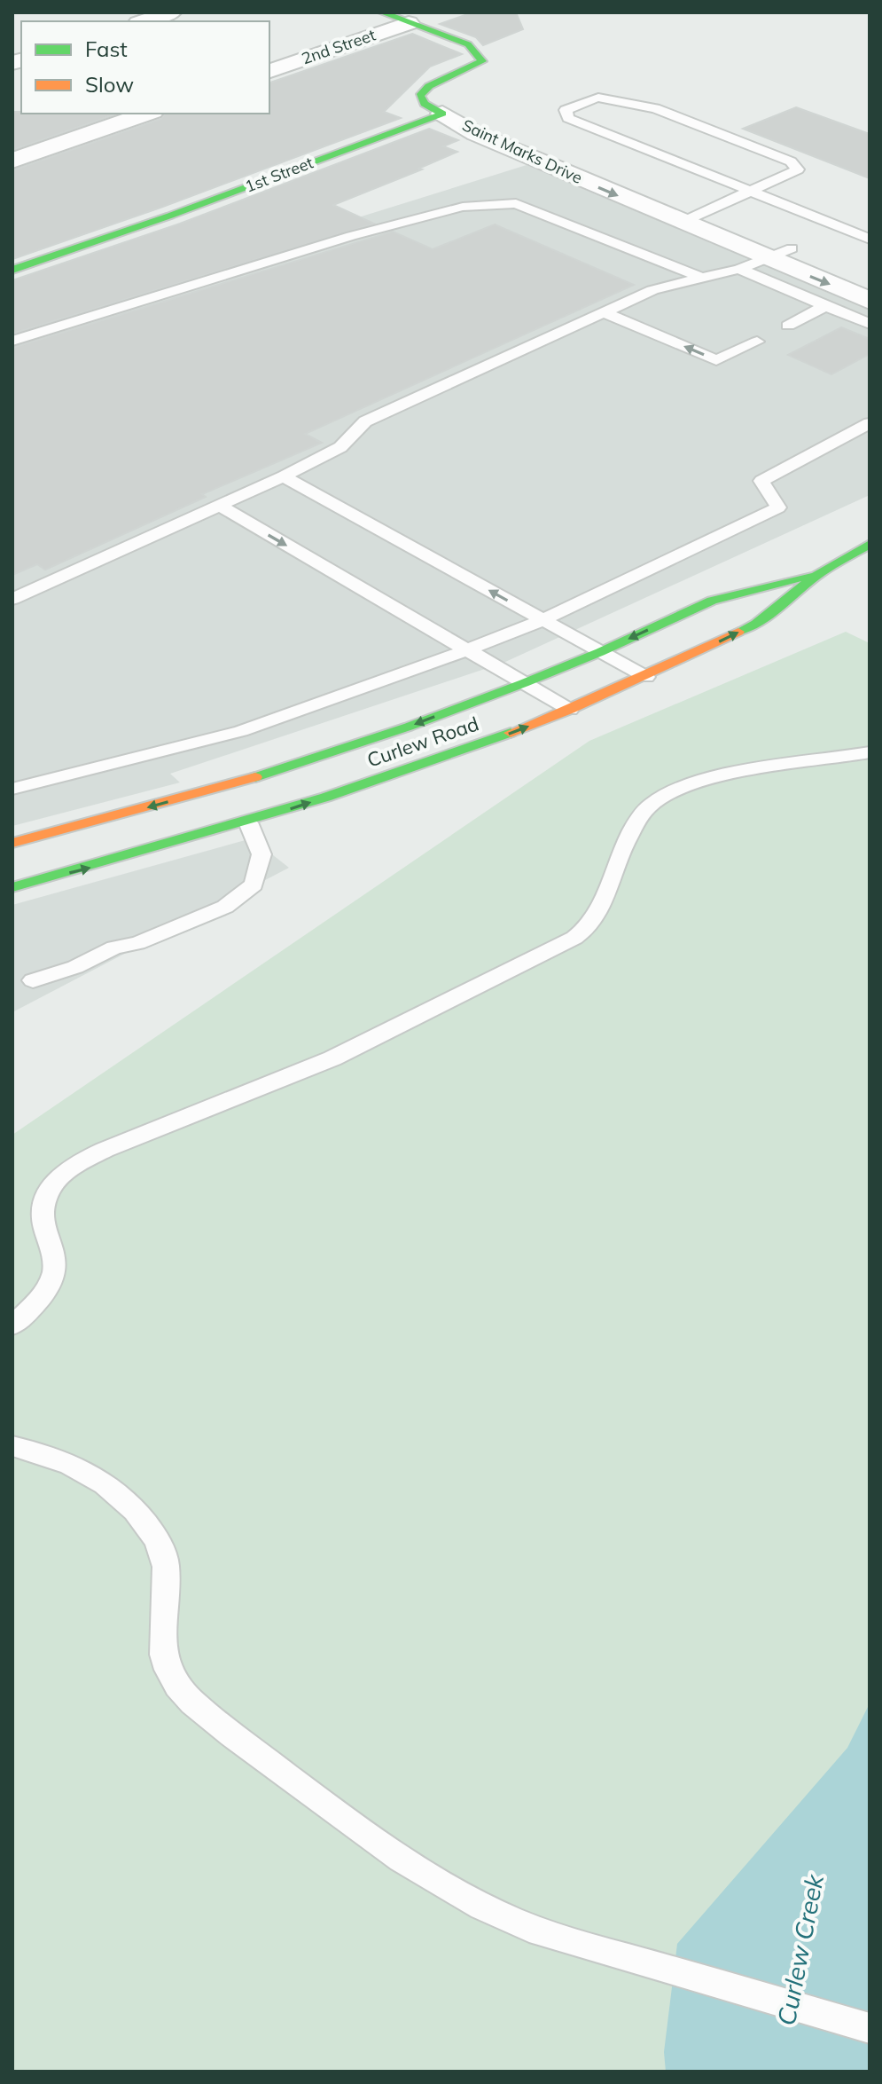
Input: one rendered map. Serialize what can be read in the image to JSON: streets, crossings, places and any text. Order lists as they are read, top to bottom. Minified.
{"streets":{"main road":["1st Street","Curlew Road"],"street":["2nd Street","Saint Marks Drive"]},"crossings":[["Saint Marks Drive","1st Street"]],"water":["Curlew Creek"],"legend":["Fast","Slow"]}
